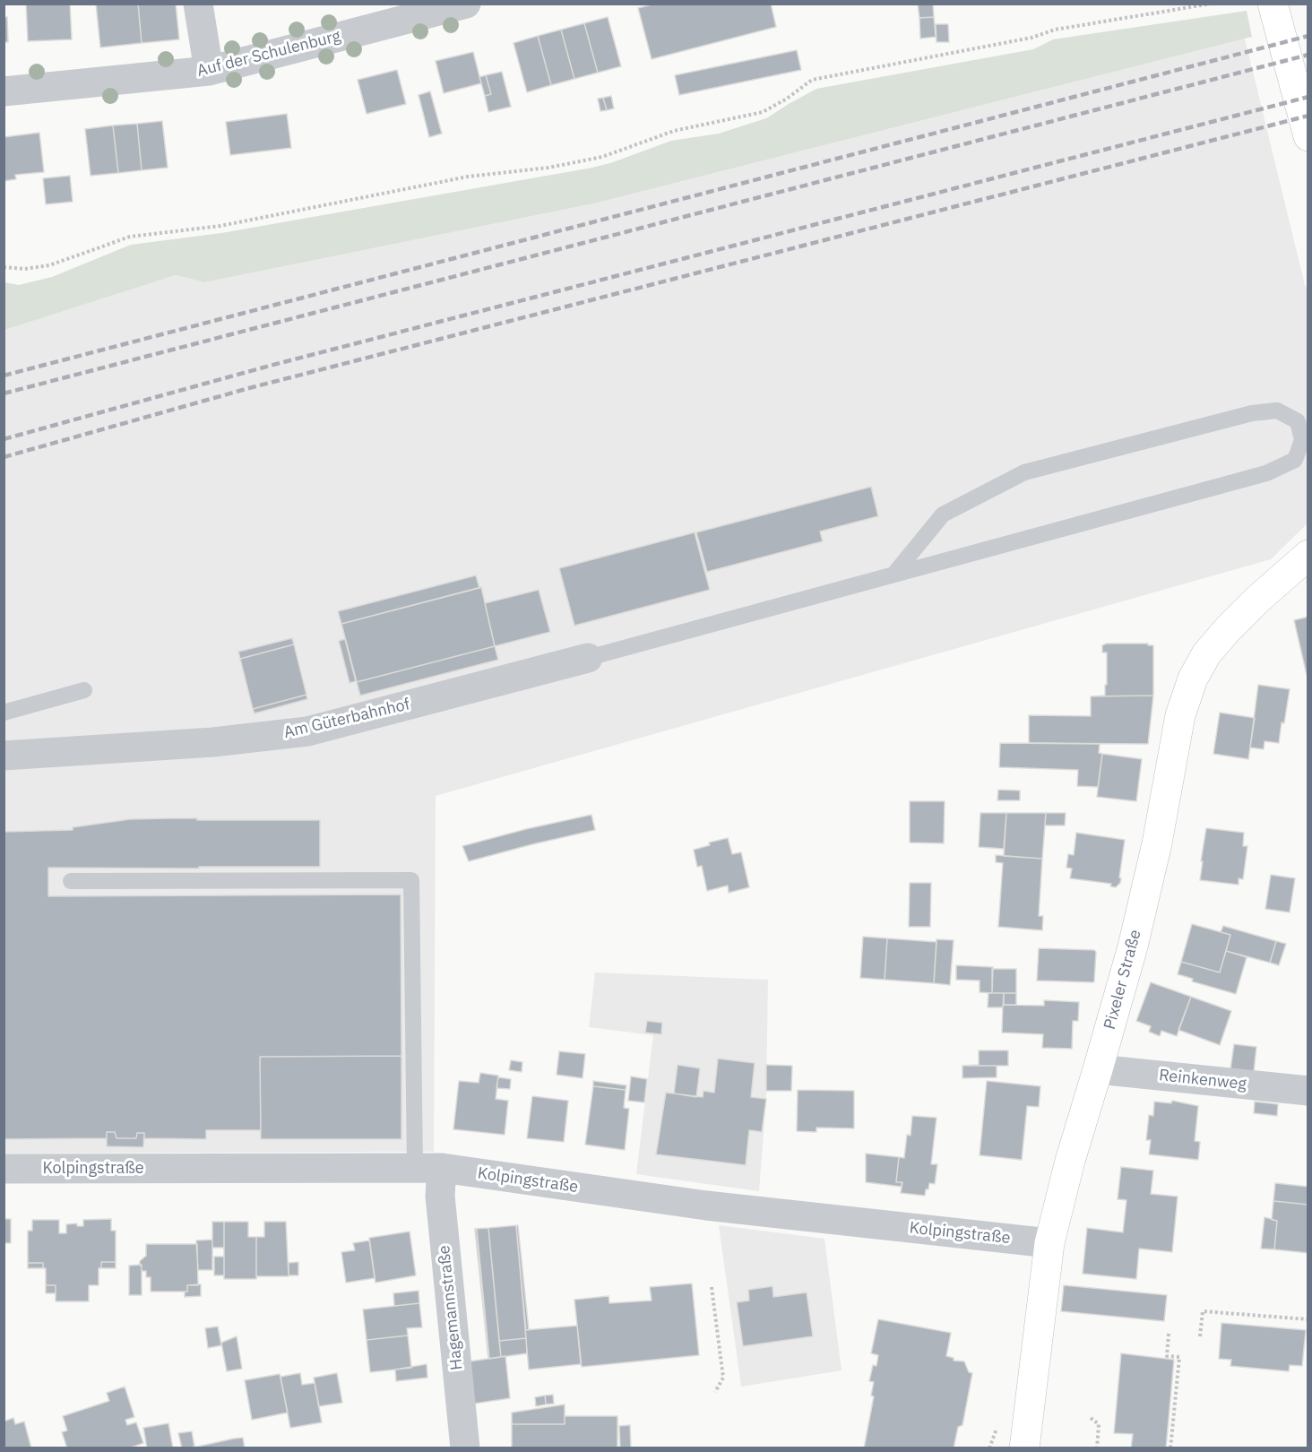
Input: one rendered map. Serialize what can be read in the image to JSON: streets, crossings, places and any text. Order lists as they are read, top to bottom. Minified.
{"streets":{"main road":["Pixeler Straße"],"street":["Auf der Schulenburg","Am Güterbahnhof","Reinkenweg","Kolpingstraße","Hagemannstraße"]},"crossings":[["Pixeler Straße","Reinkenweg"],["Pixeler Straße","Kolpingstraße"],["Kolpingstraße","Hagemannstraße"]]}
